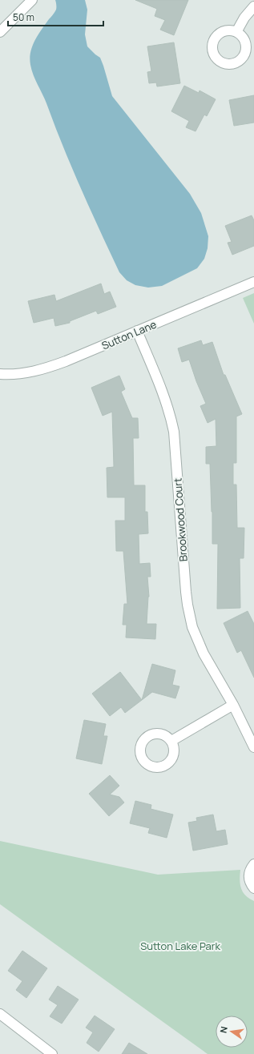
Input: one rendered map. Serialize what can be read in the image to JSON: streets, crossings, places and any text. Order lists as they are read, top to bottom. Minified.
{"streets":{"street":["Sutton Lane","Brookwood Court"]},"crossings":[["Sutton Lane","Brookwood Court"]],"parks":["Sutton Lake Park"],"scale_bar":"50 m","north":"left"}
